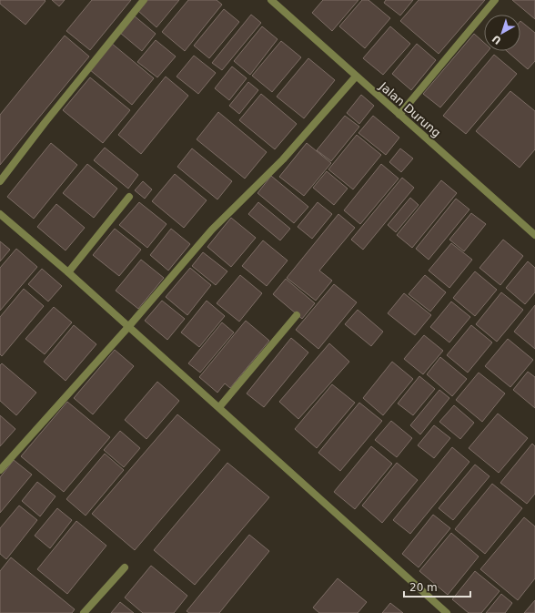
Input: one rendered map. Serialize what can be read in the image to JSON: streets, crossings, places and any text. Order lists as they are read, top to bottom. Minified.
{"streets":{"street":["Jalan Durung"]},"scale_bar":"20 m","north":"bottom left"}
